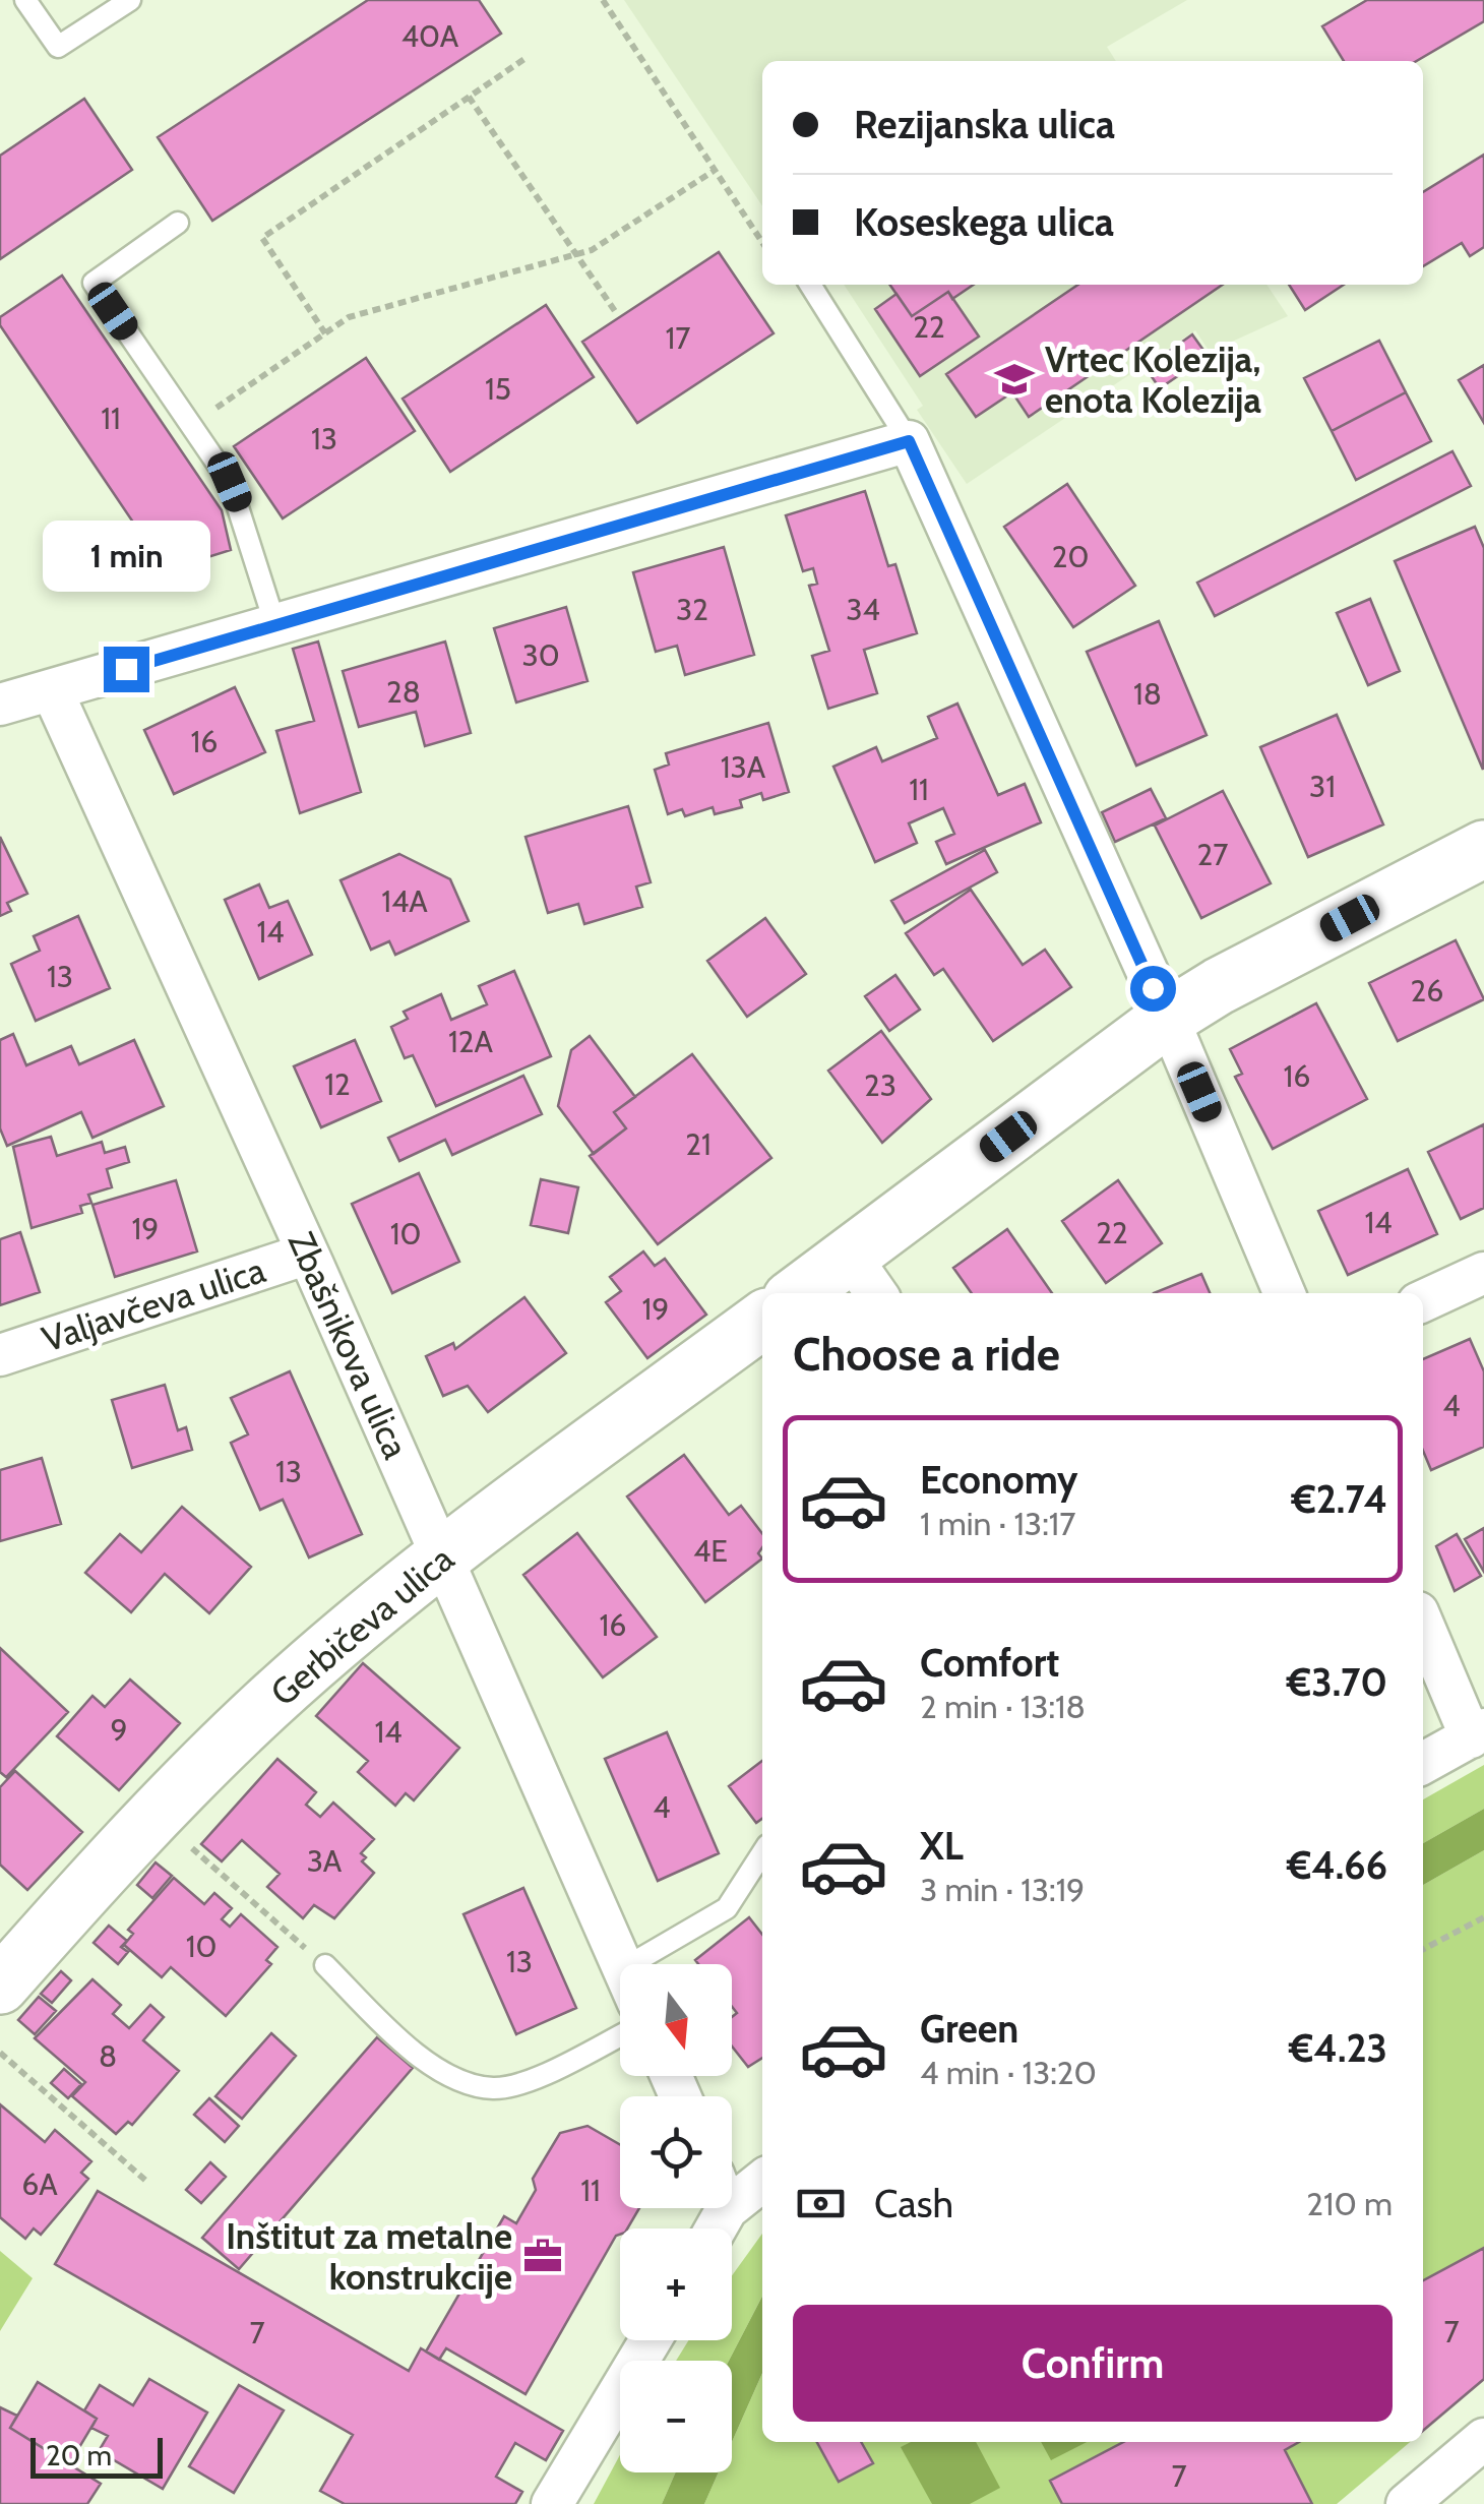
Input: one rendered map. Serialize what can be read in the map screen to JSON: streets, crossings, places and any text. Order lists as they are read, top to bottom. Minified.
{"streets":{"street":["Valjavčeva ulica","Zbašnikova ulica","Gerbičeva ulica"]},"crossings":[["Valjavčeva ulica","Zbašnikova ulica"],["Zbašnikova ulica","Gerbičeva ulica"]],"places":{"school or university":["Vrtec Kolezija, enota Kolezija"],"office":["Inštitut za metalne konstrukcije"]},"house_numbers":["40A","22","17","15","11","13","20","32","34","30","28","18","16","13A","31","11","27","14A","14","13","26","12A","16","12","23","21","14","19","22","10","19","4","13","4E","16","9","14","4","3A","10","13","8","6A","11","7","7","7"],"scale_bar":"20 m","north":"bottom","page":{"banner":["Rezijanska ulica","Koseskega ulica"],"bubble":"1 min","heading":"Choose a ride","list":[{"name":"Economy","note":"1 min · 13:17","value":"€2.74"},{"name":"Comfort","note":"2 min · 13:18","value":"€3.70"},{"name":"XL","note":"3 min · 13:19","value":"€4.66"},{"name":"Green","note":"4 min · 13:20","value":"€4.23"}],"map_buttons":["+","−"],"pay":["Cash","210 m"],"buttons":"Confirm","scale":"20 m"}}
